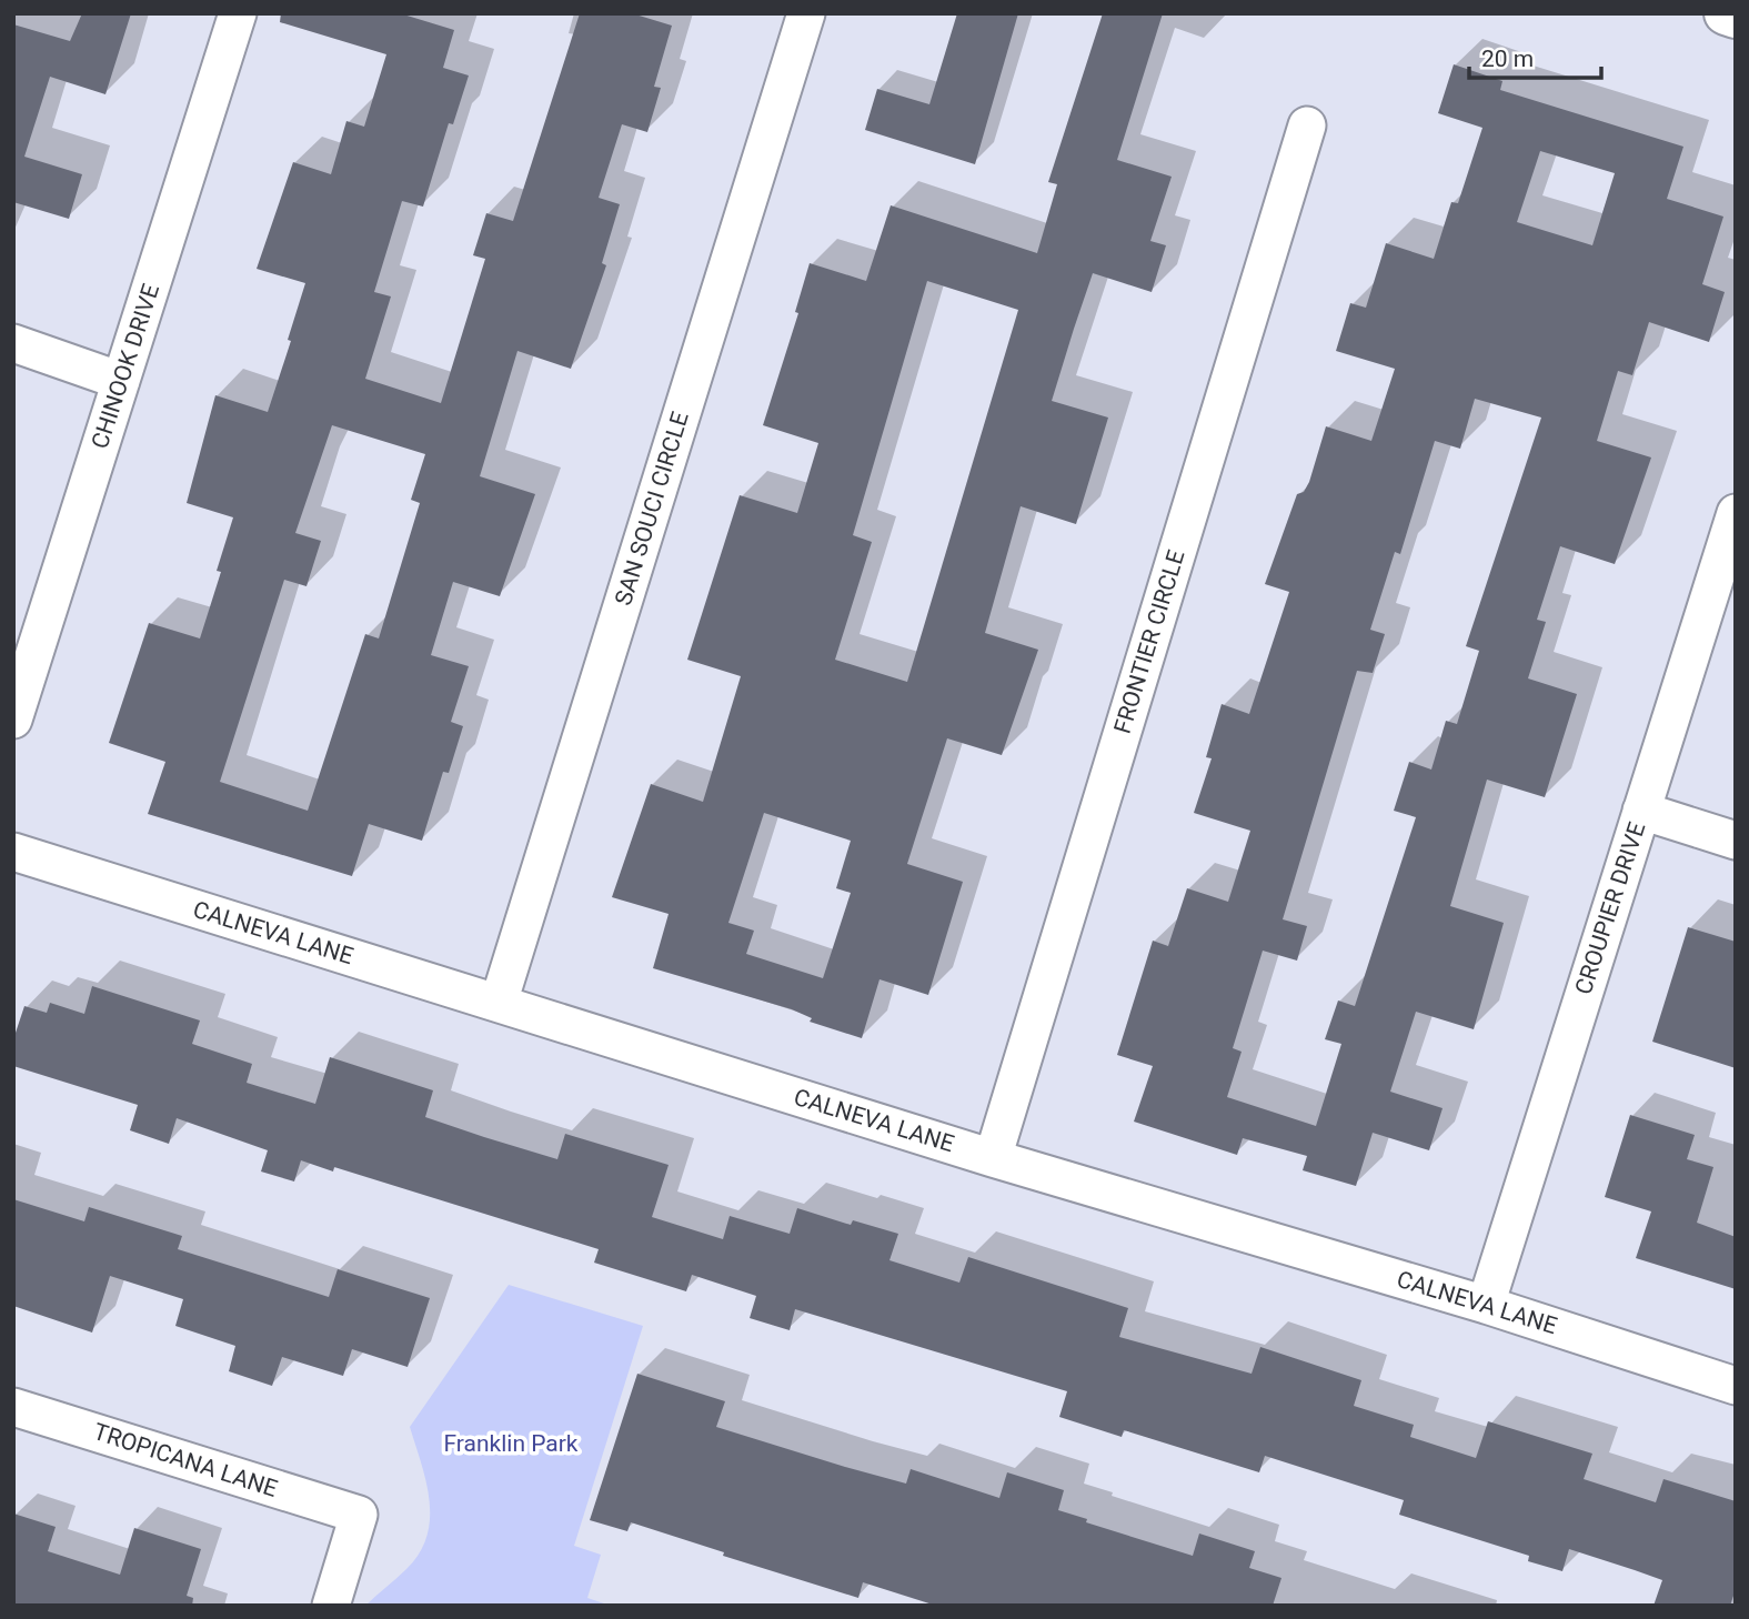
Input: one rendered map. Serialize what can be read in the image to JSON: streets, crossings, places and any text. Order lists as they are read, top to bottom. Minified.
{"streets":{"street":["CHINOOK DRIVE","SAN SOUCI CIRCLE","FRONTIER CIRCLE","CROUPIER DRIVE","CALNEVA LANE","TROPICANA LANE"]},"crossings":[["SAN SOUCI CIRCLE","CALNEVA LANE"],["FRONTIER CIRCLE","CALNEVA LANE"],["CROUPIER DRIVE","CALNEVA LANE"]],"parks":["Franklin Park"],"scale_bar":"20 m"}
